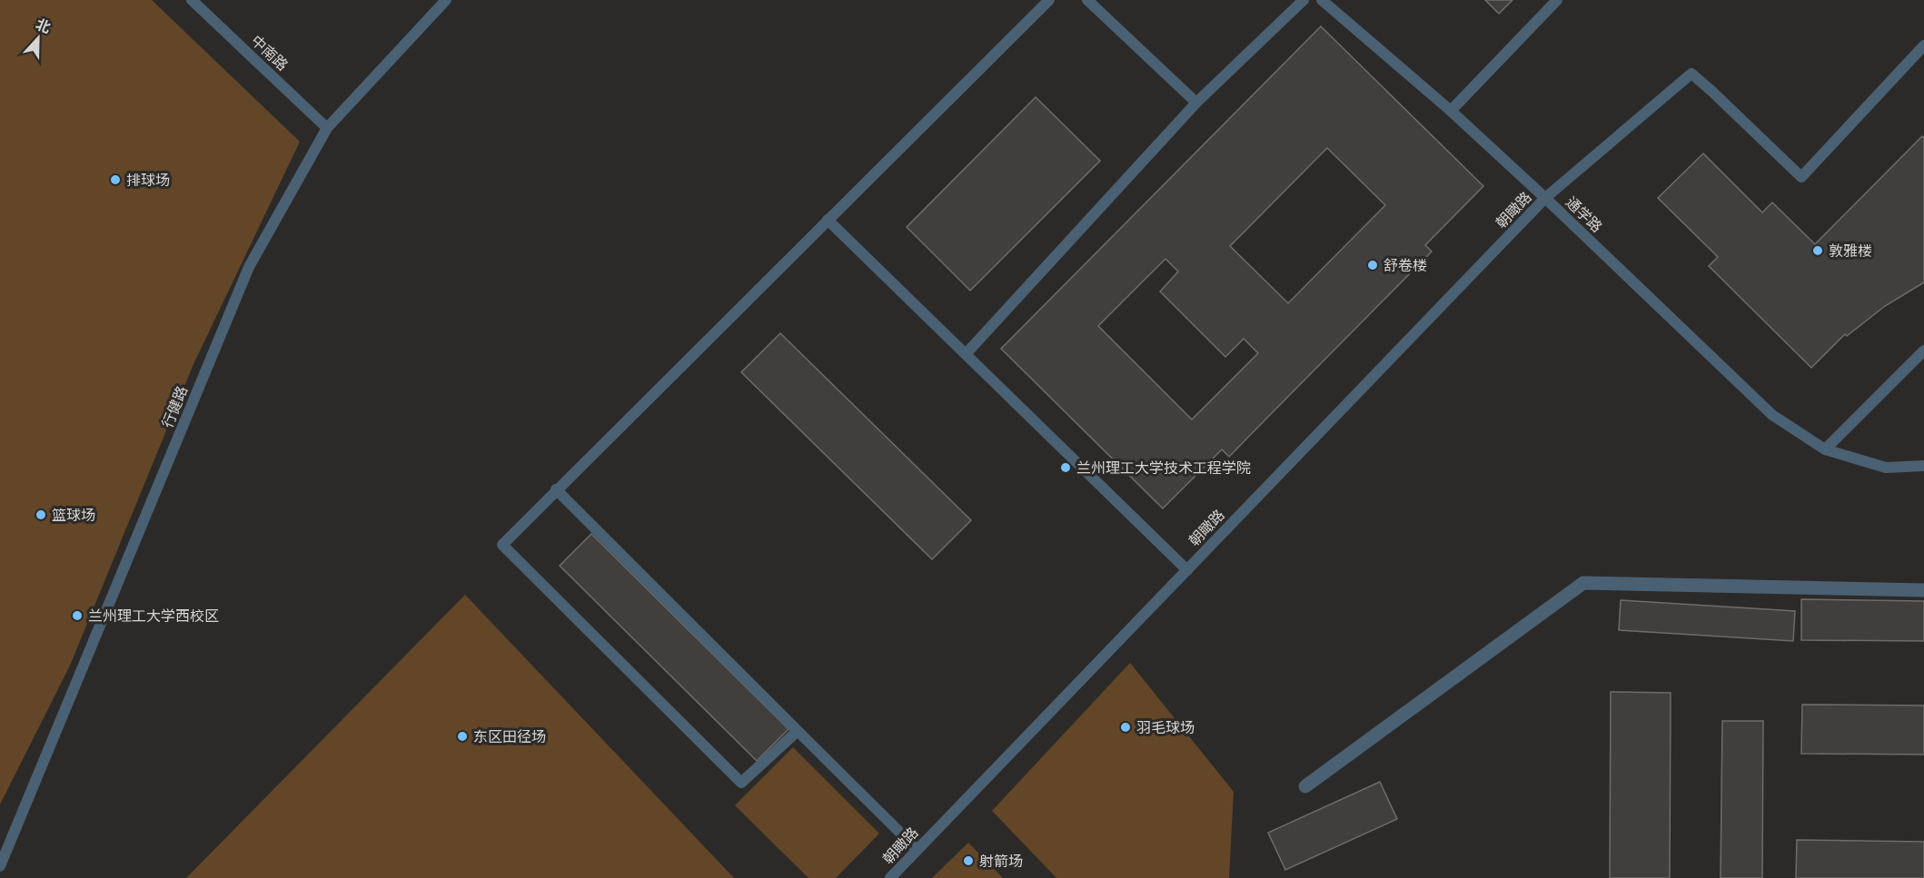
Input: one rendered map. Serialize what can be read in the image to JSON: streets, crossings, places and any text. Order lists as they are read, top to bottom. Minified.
{"streets":{"lane":["中南路","朝瞰路","通学路","行健路"]},"crossings":[["中南路","行健路"],["朝瞰路","通学路"]],"places":["排球场","敦雅楼","舒卷楼","兰州理工大学技术工程学院","篮球场","兰州理工大学西校区","羽毛球场","东区田径场","射箭场"],"north":"top"}
